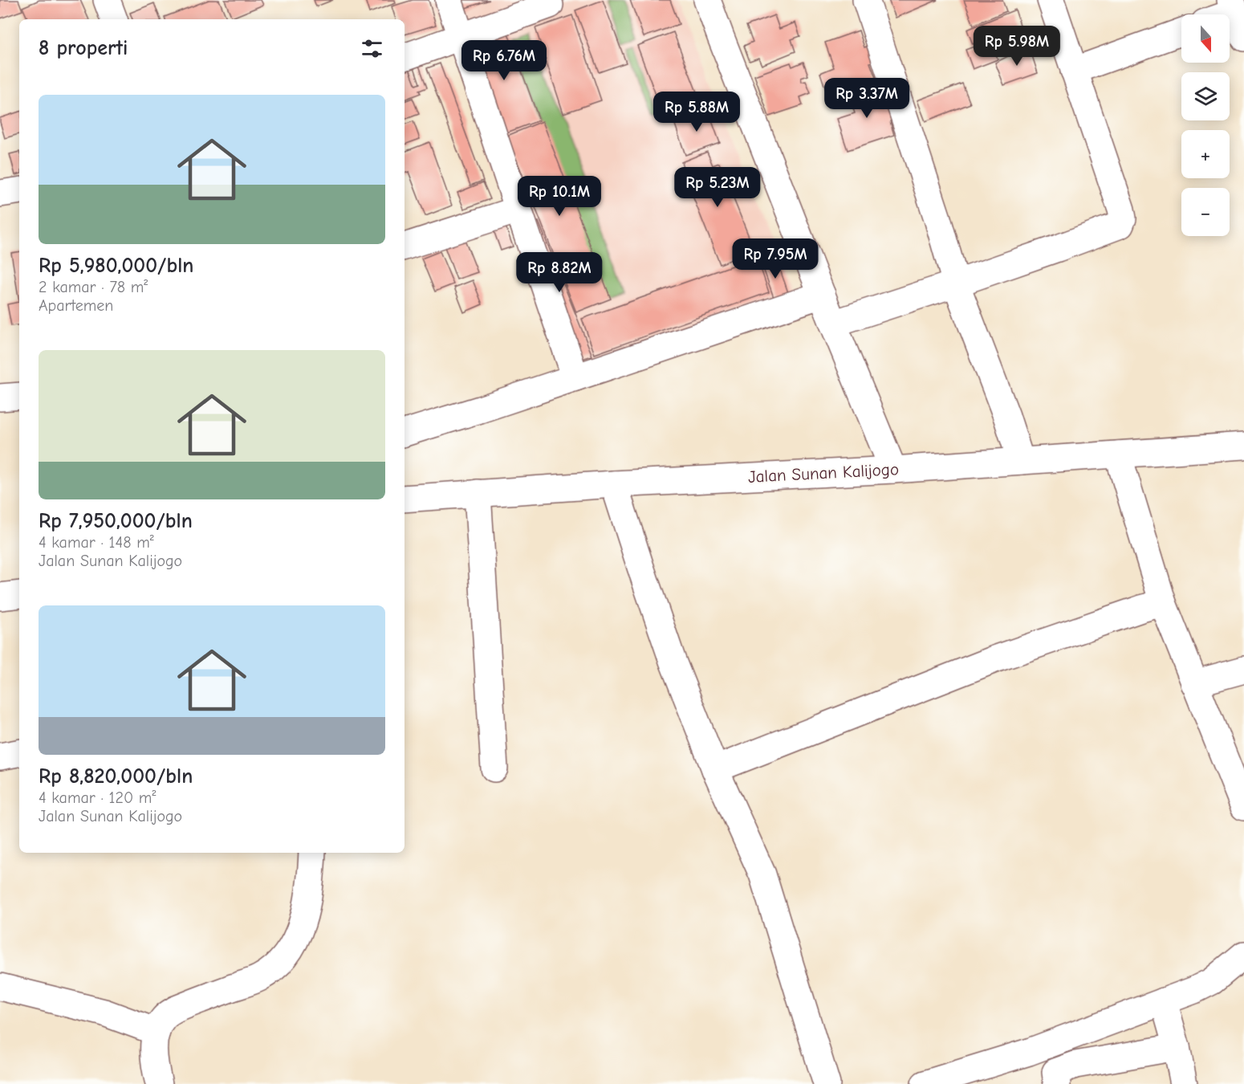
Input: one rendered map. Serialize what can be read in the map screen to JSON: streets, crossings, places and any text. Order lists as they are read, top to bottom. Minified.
{"streets":{"street":["Jalan Sunan Kalijogo"]},"north":"bottom","page":{"map_buttons":["+","−"],"heading":"8 properti","price":["Rp 5.98M","Rp 6.76M","Rp 3.37M","Rp 5.88M","Rp 5.23M","Rp 10.1M","Rp 7.95M","Rp 8.82M"],"list":[{"name":"Rp 5,980,000/bln","note":"2 kamar · 78 m² · Apartemen"},{"name":"Rp 7,950,000/bln","note":"4 kamar · 148 m² · Jalan Sunan Kalijogo"},{"name":"Rp 8,820,000/bln","note":"4 kamar · 120 m² · Jalan Sunan Kalijogo"}]}}
